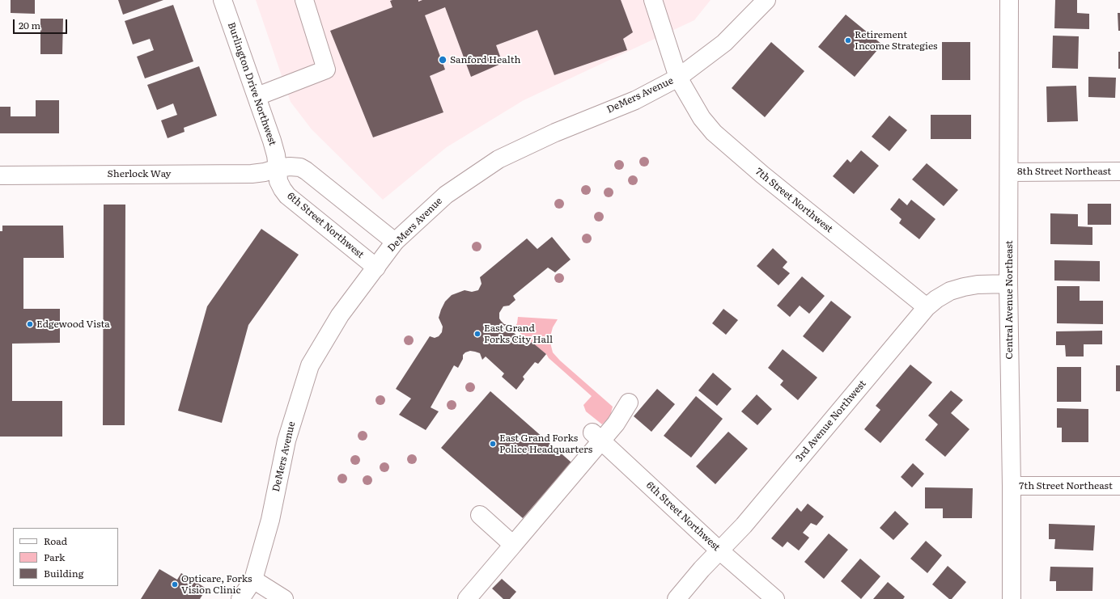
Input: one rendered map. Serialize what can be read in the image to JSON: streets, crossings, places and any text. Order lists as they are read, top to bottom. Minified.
{"streets":{"street":["Burlington Drive Northwest","DeMers Avenue","8th Street Northeast","Sherlock Way","7th Street Northwest","6th Street Northwest","Central Avenue Northeast","3rd Avenue Northwest","7th Street Northeast"]},"crossings":[["Burlington Drive Northwest","Sherlock Way"],["Burlington Drive Northwest","6th Street Northwest"],["DeMers Avenue","7th Street Northwest"],["DeMers Avenue","6th Street Northwest"],["8th Street Northeast","Central Avenue Northeast"],["Sherlock Way","6th Street Northwest"],["7th Street Northwest","3rd Avenue Northwest"],["6th Street Northwest","3rd Avenue Northwest"],["Central Avenue Northeast","3rd Avenue Northwest"],["Central Avenue Northeast","7th Street Northeast"]],"places":["Retirement Income Strategies","Sanford Health","Edgewood Vista","East Grand Forks City Hall","East Grand Forks Police Headquarters","Opticare, Forks Vision Clinic"],"legend":["Road","Park","Building"],"scale_bar":"20 m"}
